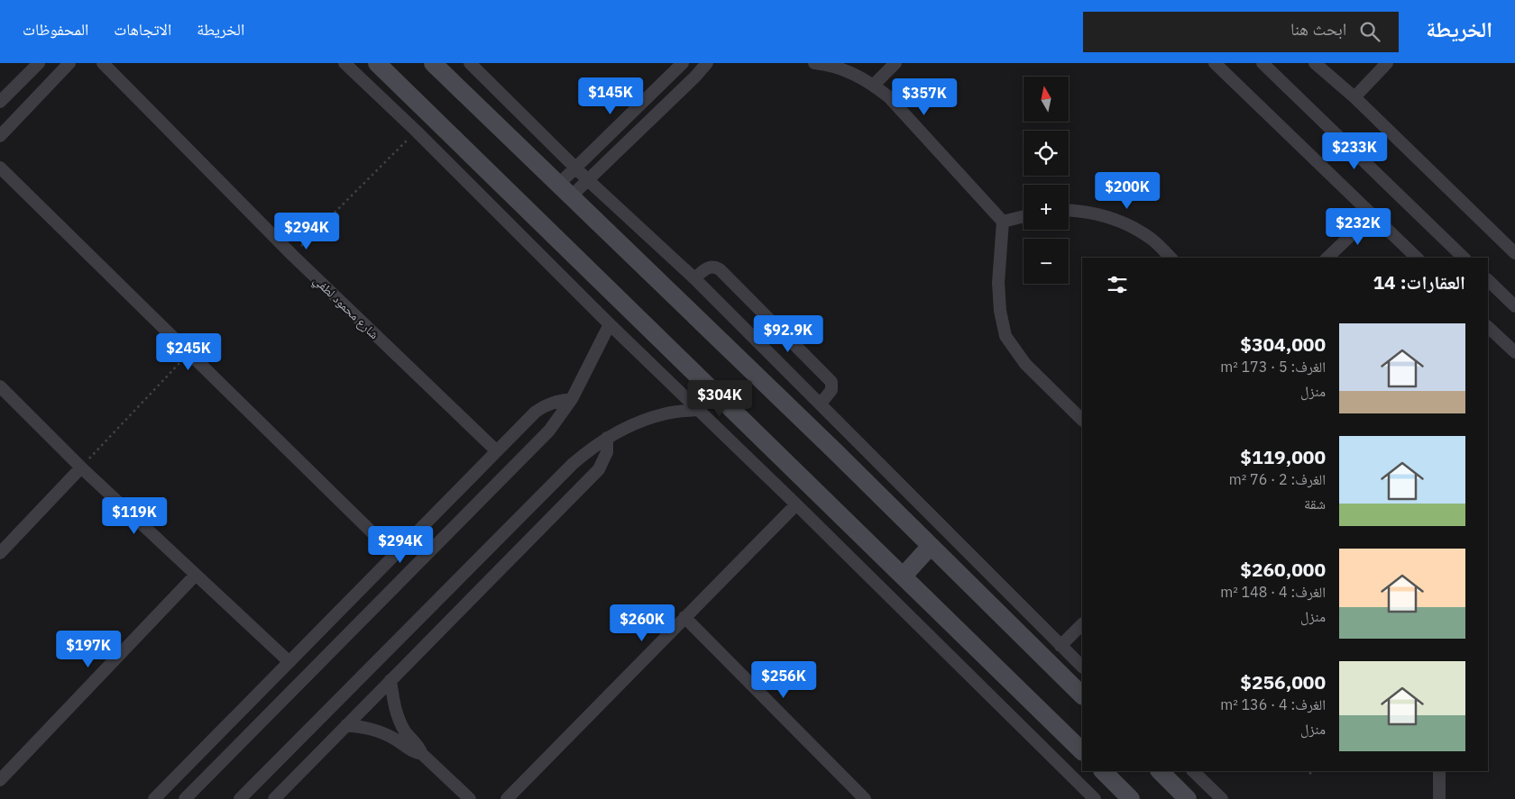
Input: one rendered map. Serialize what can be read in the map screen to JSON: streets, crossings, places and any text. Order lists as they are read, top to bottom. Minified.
{"streets":{"street":["شارع محمود لطفي"]},"north":"top","page":{"header":"الخريطة","search":"ابحث هنا","nav":["الخريطة","الاتجاهات","المحفوظات"],"map_buttons":["+","−"],"price":["$145K","$357K","$233K","$200K","$232K","$294K","$92.9K","$245K","$304K","$119K","$294K","$260K","$197K","$256K"],"heading":"العقارات: 14","list":[{"name":"$304,000","note":"الغرف: 5 · 173 m² · منزل"},{"name":"$119,000","note":"الغرف: 2 · 76 m² · شقة"},{"name":"$260,000","note":"الغرف: 4 · 148 m² · منزل"},{"name":"$256,000","note":"الغرف: 4 · 136 m² · منزل"}]}}
